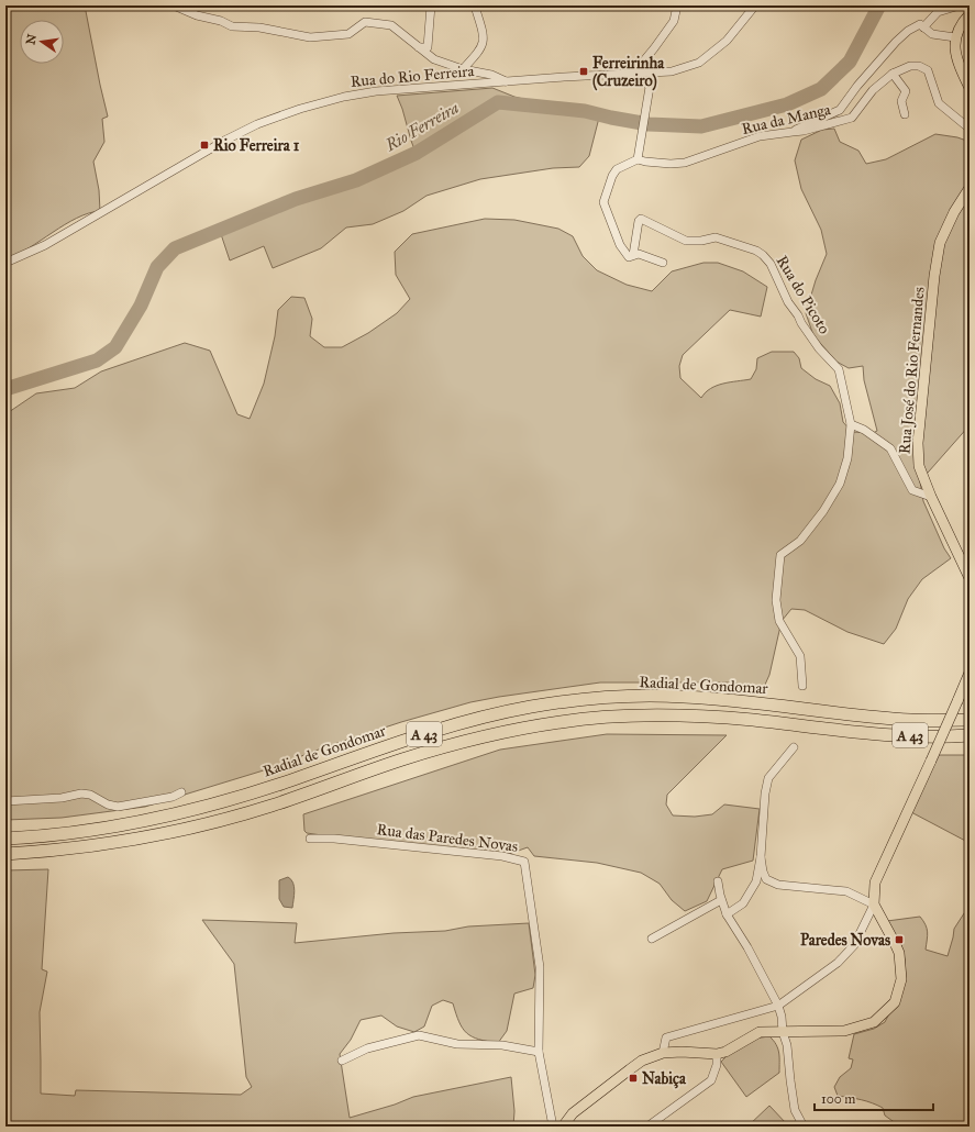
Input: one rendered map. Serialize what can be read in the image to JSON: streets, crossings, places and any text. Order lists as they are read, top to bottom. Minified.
{"streets":{"highway":["Radial de Gondomar","A 43"],"main road":["Rua José do Rio Fernandes"],"street":["Rua do Rio Ferreira","Rua da Manga","Rua do Picoto","Rua das Paredes Novas"]},"water":["Rio Ferreira"],"places":{"transit":["Ferreirinha (Cruzeiro)","Rio Ferreira 1","Paredes Novas","Nabiça"]},"scale_bar":"100 m","north":"left"}
